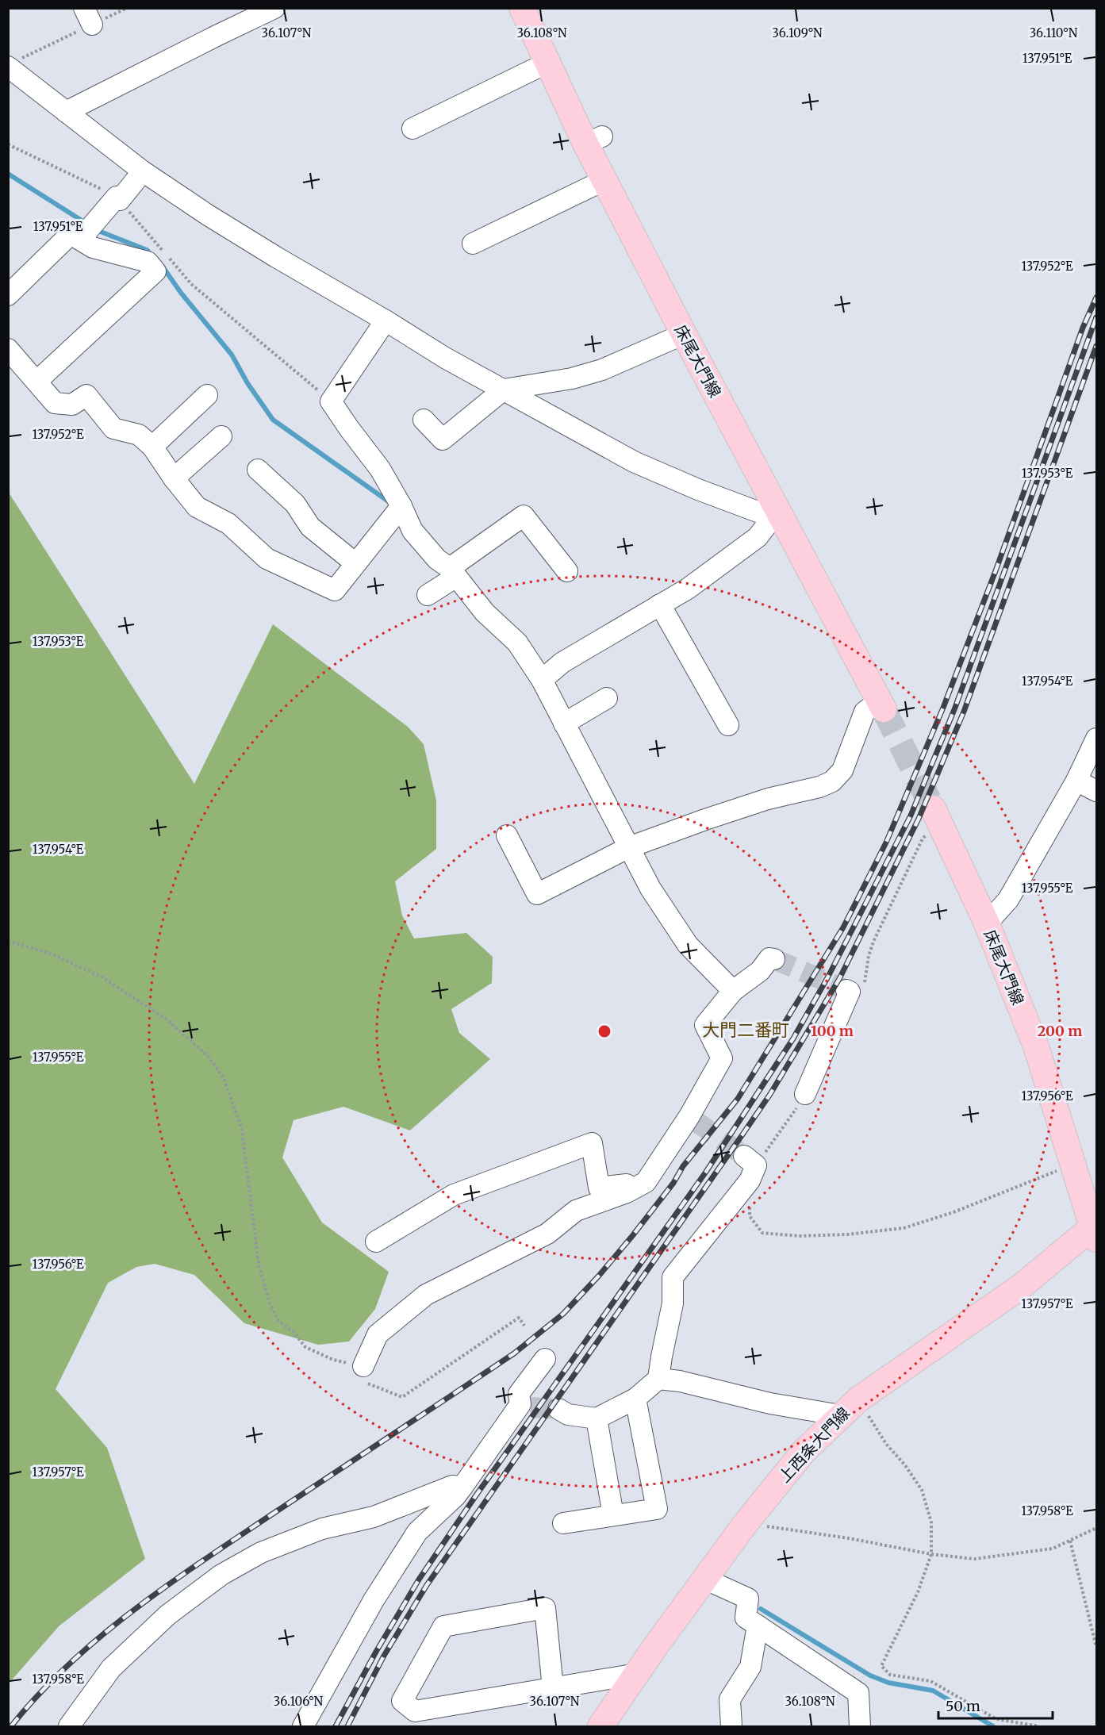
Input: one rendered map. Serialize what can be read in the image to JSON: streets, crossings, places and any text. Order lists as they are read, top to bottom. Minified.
{"streets":{"main road":["床尾大門線","上西条大門線"]},"crossings":[["床尾大門線","上西条大門線"]],"districts":["大門二番町"],"scale_bar":"50 m","coordinates":["36.107°N","36.108°N","36.109°N","36.110°N","137.951°E","137.952°E","137.953°E","137.954°E","137.955°E","137.956°E","137.957°E","137.958°E","36.106°N"],"rings":["100 m","200 m"]}
